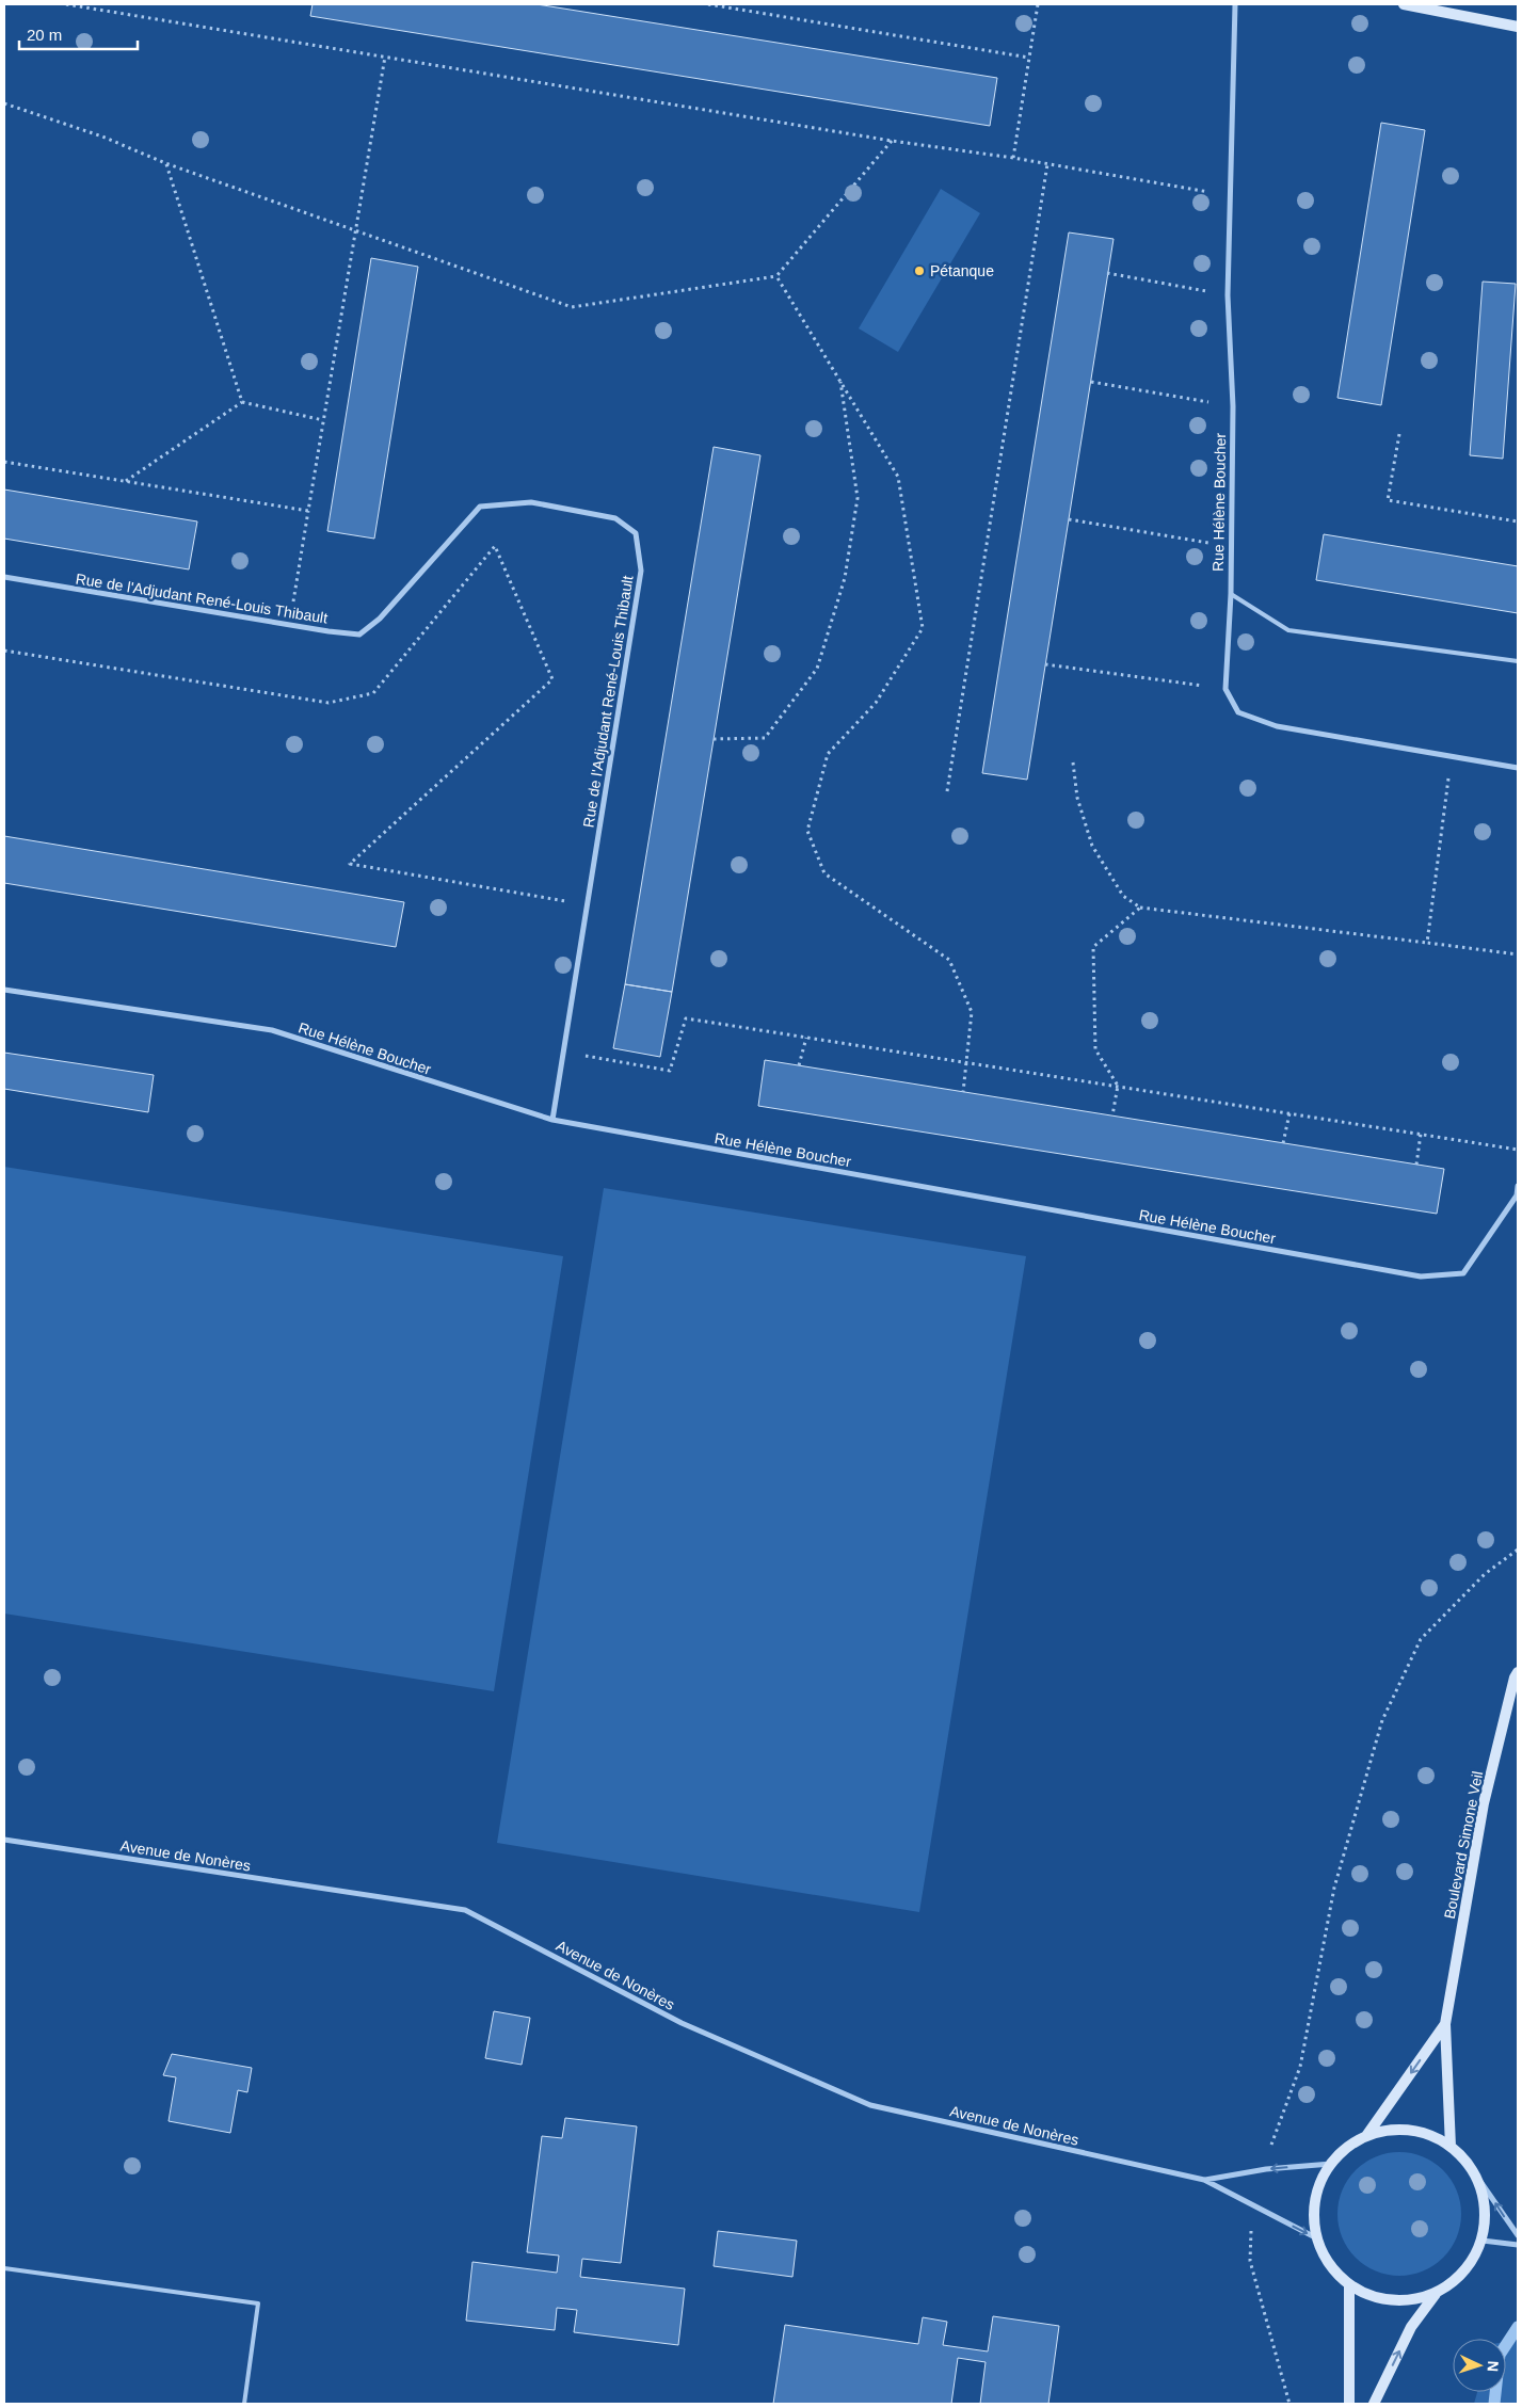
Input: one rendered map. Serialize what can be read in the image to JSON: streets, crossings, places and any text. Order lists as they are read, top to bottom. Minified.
{"streets":{"main road":["Boulevard Simone Veil"],"street":["Rue Hélène Boucher","Rue de l'Adjudant René-Louis Thibault","Avenue de Nonères"]},"crossings":[["Rue Hélène Boucher","Rue de l'Adjudant René-Louis Thibault"],["Boulevard Simone Veil","Avenue de Nonères"]],"places":["Pétanque"],"scale_bar":"20 m","north":"right"}
